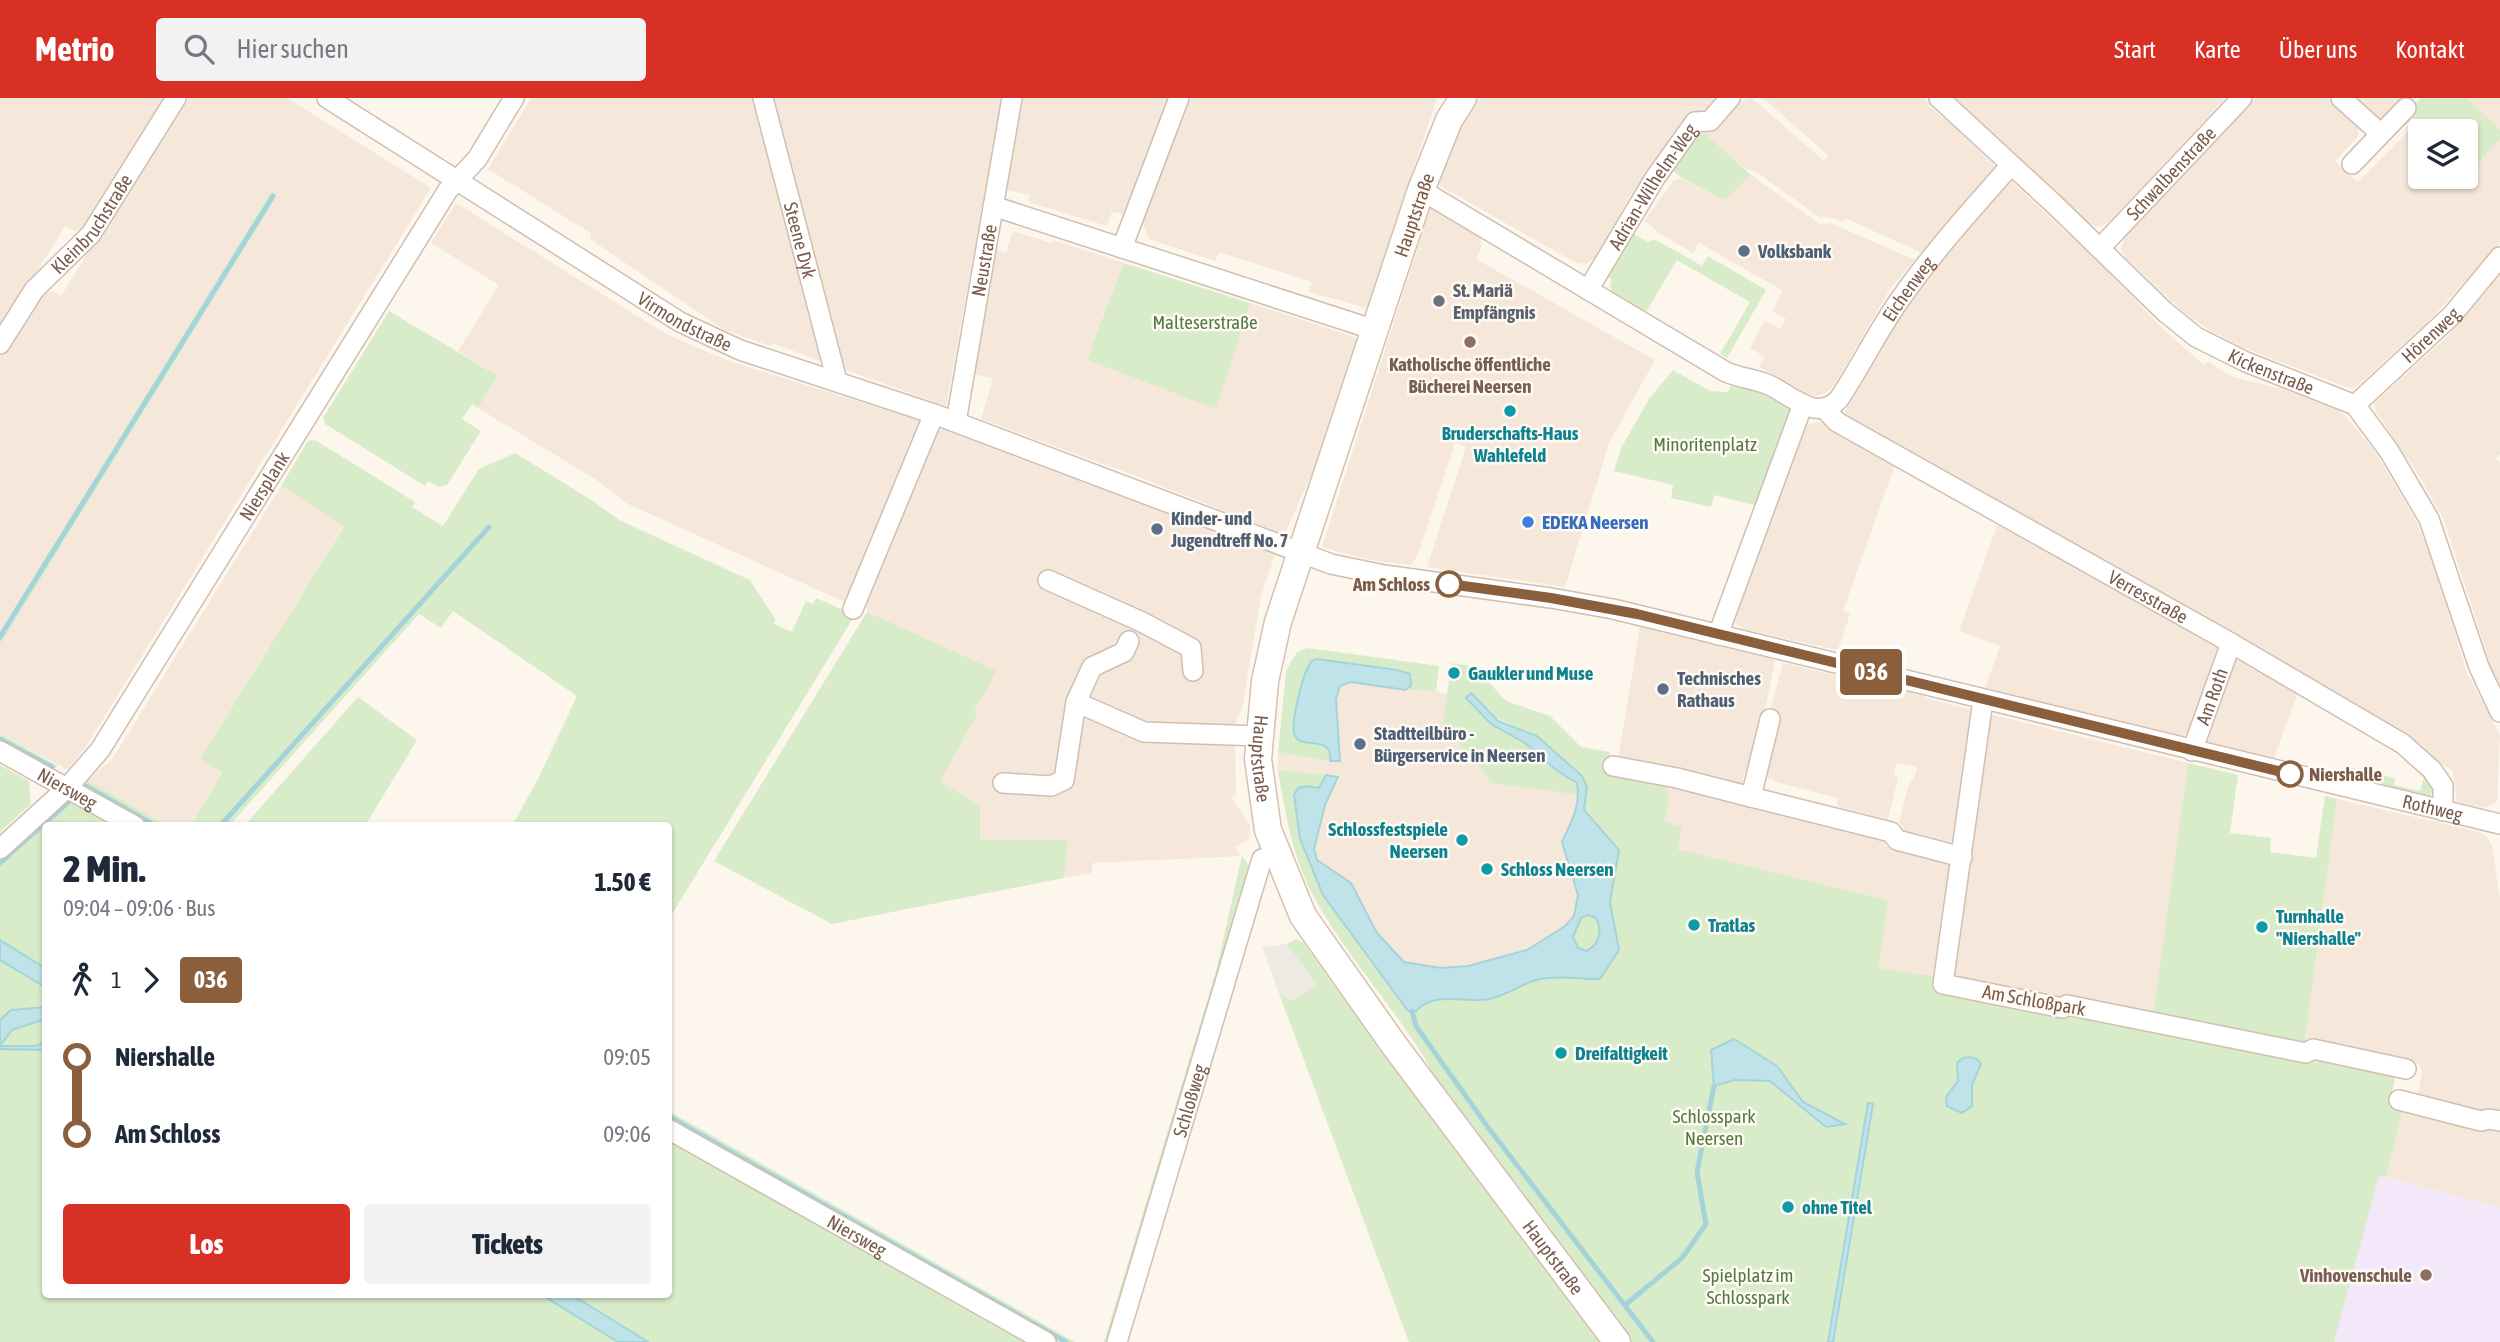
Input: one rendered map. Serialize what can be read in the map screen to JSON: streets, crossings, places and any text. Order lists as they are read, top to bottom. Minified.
{"streets":{"street":["Schwalbenstraße","Adrian-Wilhelm-Weg","Hauptstraße","Kleinbruchstraße","Steene Dyk","Neustraße","Eichenweg","Virmondstraße","Hörenweg","Kickenstraße","Niersplank","Verresstraße","Am Roth","Niersweg","Rothweg","Am Schloßpark","Schloßweg"]},"crossings":[["Schwalbenstraße","Kickenstraße"],["Hauptstraße","Virmondstraße"],["Hauptstraße","Rothweg"],["Steene Dyk","Virmondstraße"],["Neustraße","Virmondstraße"],["Eichenweg","Kickenstraße"],["Eichenweg","Verresstraße"],["Eichenweg","Rothweg"],["Virmondstraße","Niersplank"],["Virmondstraße","Rothweg"],["Hörenweg","Kickenstraße"],["Niersplank","Niersweg"],["Verresstraße","Am Roth"],["Verresstraße","Rothweg"],["Am Roth","Rothweg"],["Rothweg","Am Schloßpark"]],"parks":["Malteserstraße","Minoritenplatz","Schlosspark Neersen","Spielplatz im Schlosspark"],"places":["Volksbank","St. Mariä Empfängnis","Katholische öffentliche Bücherei Neersen","Bruderschafts-Haus Wahlefeld","EDEKA Neersen","Kinder- und Jugendtreff No. 7","Am Schloss","Gaukler und Muse","Technisches Rathaus","Stadtteilbüro - Bürgerservice in Neersen","Niershalle","Schlossfestspiele Neersen","Schloss Neersen","Tratlas","Turnhalle \"Niershalle\"","Dreifaltigkeit","ohne Titel","Vinhovenschule"],"lines":["bus line 036"],"page":{"header":"Metrio","search":"Hier suchen","nav":["Start","Karte","Über uns","Kontakt"],"on_map":"036","heading":["2 Min.","09:04 – 09:06 · Bus","1.50 €"],"legs":["1","036"],"list":[{"name":"Niershalle","value":"09:05"},{"name":"Am Schloss","value":"09:06"}],"buttons":["Los","Tickets"]}}
